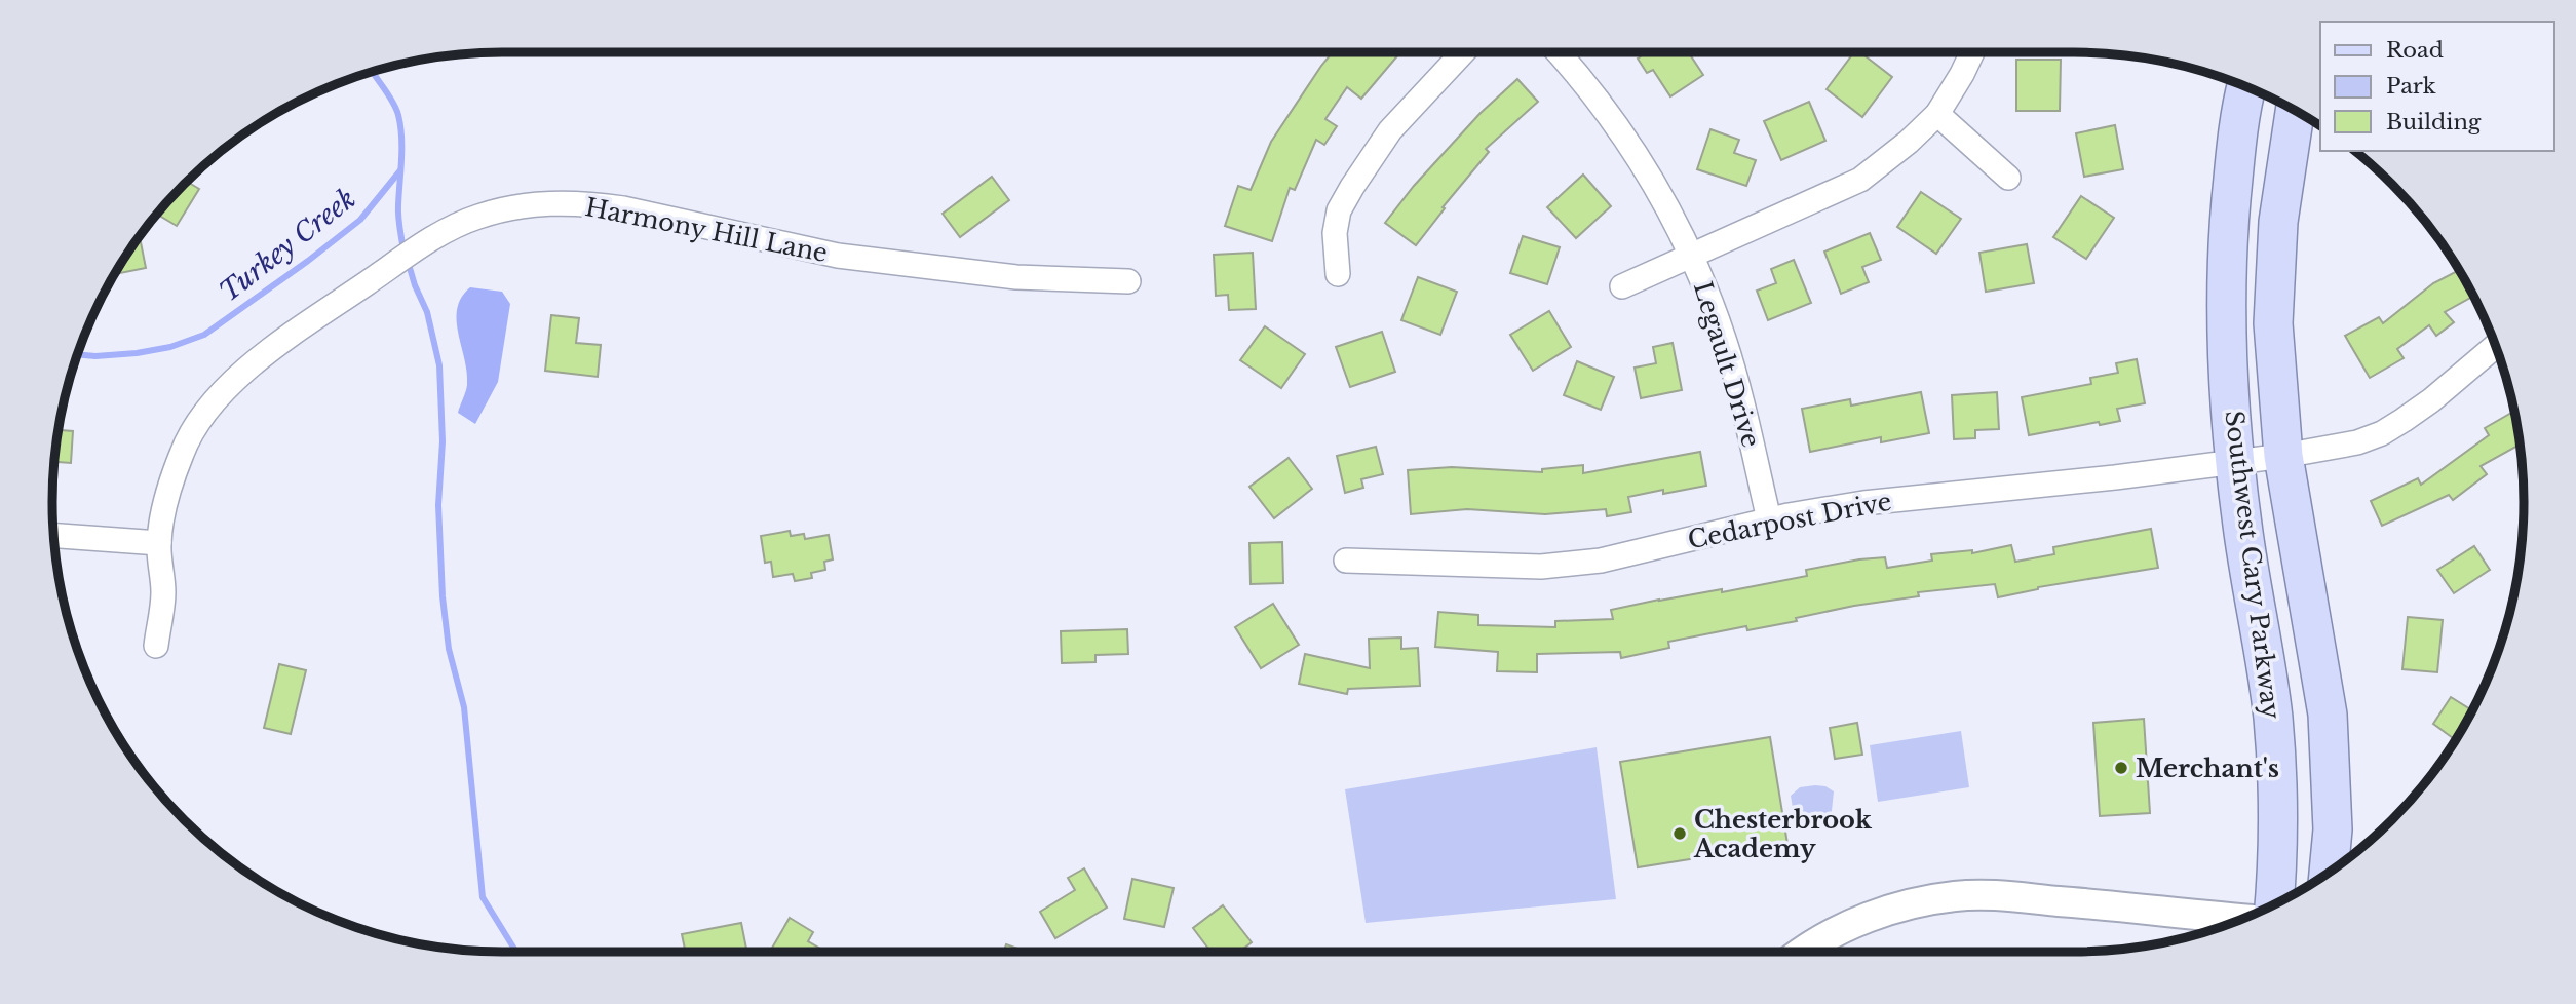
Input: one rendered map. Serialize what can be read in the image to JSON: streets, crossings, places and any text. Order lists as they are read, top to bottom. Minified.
{"streets":{"main road":["Southwest Cary Parkway"],"street":["Harmony Hill Lane","Legault Drive","Cedarpost Drive"]},"crossings":[["Legault Drive","Cedarpost Drive"],["Cedarpost Drive","Southwest Cary Parkway"]],"water":["Turkey Creek"],"places":["Merchant's","Chesterbrook Academy"],"legend":["Road","Park","Building"]}
